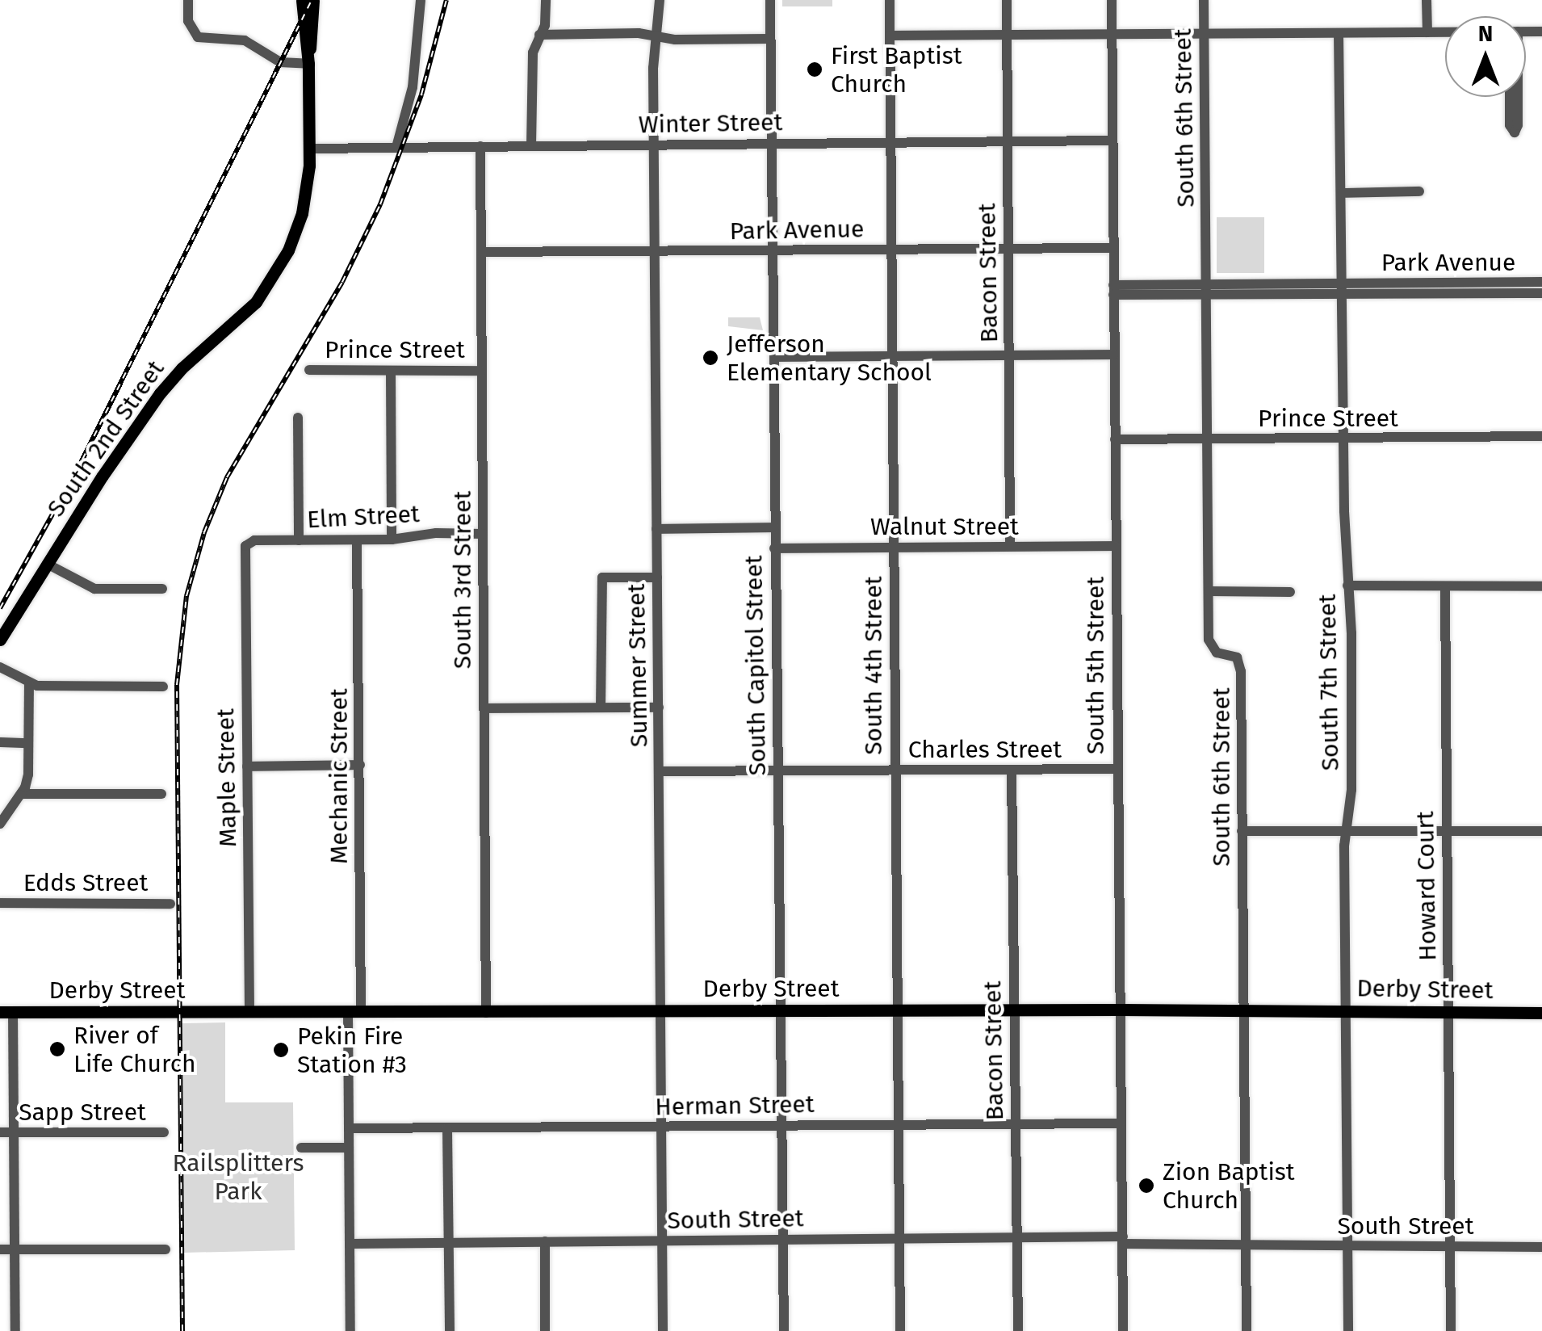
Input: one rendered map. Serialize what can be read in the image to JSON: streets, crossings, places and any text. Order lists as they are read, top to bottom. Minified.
{"streets":{"main road":["South 2nd Street","Derby Street"],"street":["South 6th Street","Winter Street","Park Avenue","Bacon Street","Prince Street","Elm Street","Walnut Street","South 3rd Street","Summer Street","South Capitol Street","South 4th Street","South 5th Street","South 7th Street","Charles Street","Mechanic Street","Maple Street","Edds Street","Howard Court","Herman Street","Sapp Street","South Street"]},"crossings":[["South 6th Street","Park Avenue"],["South 6th Street","Prince Street"],["South 6th Street","Derby Street"],["South 6th Street","South Street"],["Winter Street","Bacon Street"],["Winter Street","South 2nd Street"],["Winter Street","South 3rd Street"],["Winter Street","Summer Street"],["Winter Street","South Capitol Street"],["Winter Street","South 4th Street"],["Winter Street","South 5th Street"],["Park Avenue","Bacon Street"],["Park Avenue","South 3rd Street"],["Park Avenue","Summer Street"],["Park Avenue","South Capitol Street"],["Park Avenue","South 4th Street"],["Park Avenue","South 5th Street"],["Park Avenue","South 7th Street"],["Bacon Street","Walnut Street"],["Bacon Street","Charles Street"],["Bacon Street","Derby Street"],["Bacon Street","Herman Street"],["Bacon Street","South Street"],["Prince Street","South 3rd Street"],["Prince Street","South 5th Street"],["Prince Street","South 7th Street"],["Elm Street","South 3rd Street"],["Elm Street","Mechanic Street"],["Elm Street","Maple Street"],["Walnut Street","South Capitol Street"],["Walnut Street","South 4th Street"],["Walnut Street","South 5th Street"],["South 3rd Street","Derby Street"],["Summer Street","Charles Street"],["Summer Street","Derby Street"],["Summer Street","Herman Street"],["Summer Street","South Street"],["South Capitol Street","Charles Street"],["South Capitol Street","Derby Street"],["South Capitol Street","Herman Street"],["South Capitol Street","South Street"],["South 4th Street","Charles Street"],["South 4th Street","Derby Street"],["South 4th Street","Herman Street"],["South 4th Street","South Street"],["South 5th Street","Charles Street"],["South 5th Street","Derby Street"],["South 5th Street","Herman Street"],["South 5th Street","South Street"],["South 7th Street","Derby Street"],["South 7th Street","South Street"],["Mechanic Street","Derby Street"],["Mechanic Street","Herman Street"],["Mechanic Street","South Street"],["Maple Street","Derby Street"],["Howard Court","Derby Street"],["Howard Court","South Street"]],"parks":["Railsplitters Park"],"places":["First Baptist Church","Jefferson Elementary School","River of Life Church","Pekin Fire Station #3","Zion Baptist Church"],"north":"top"}
